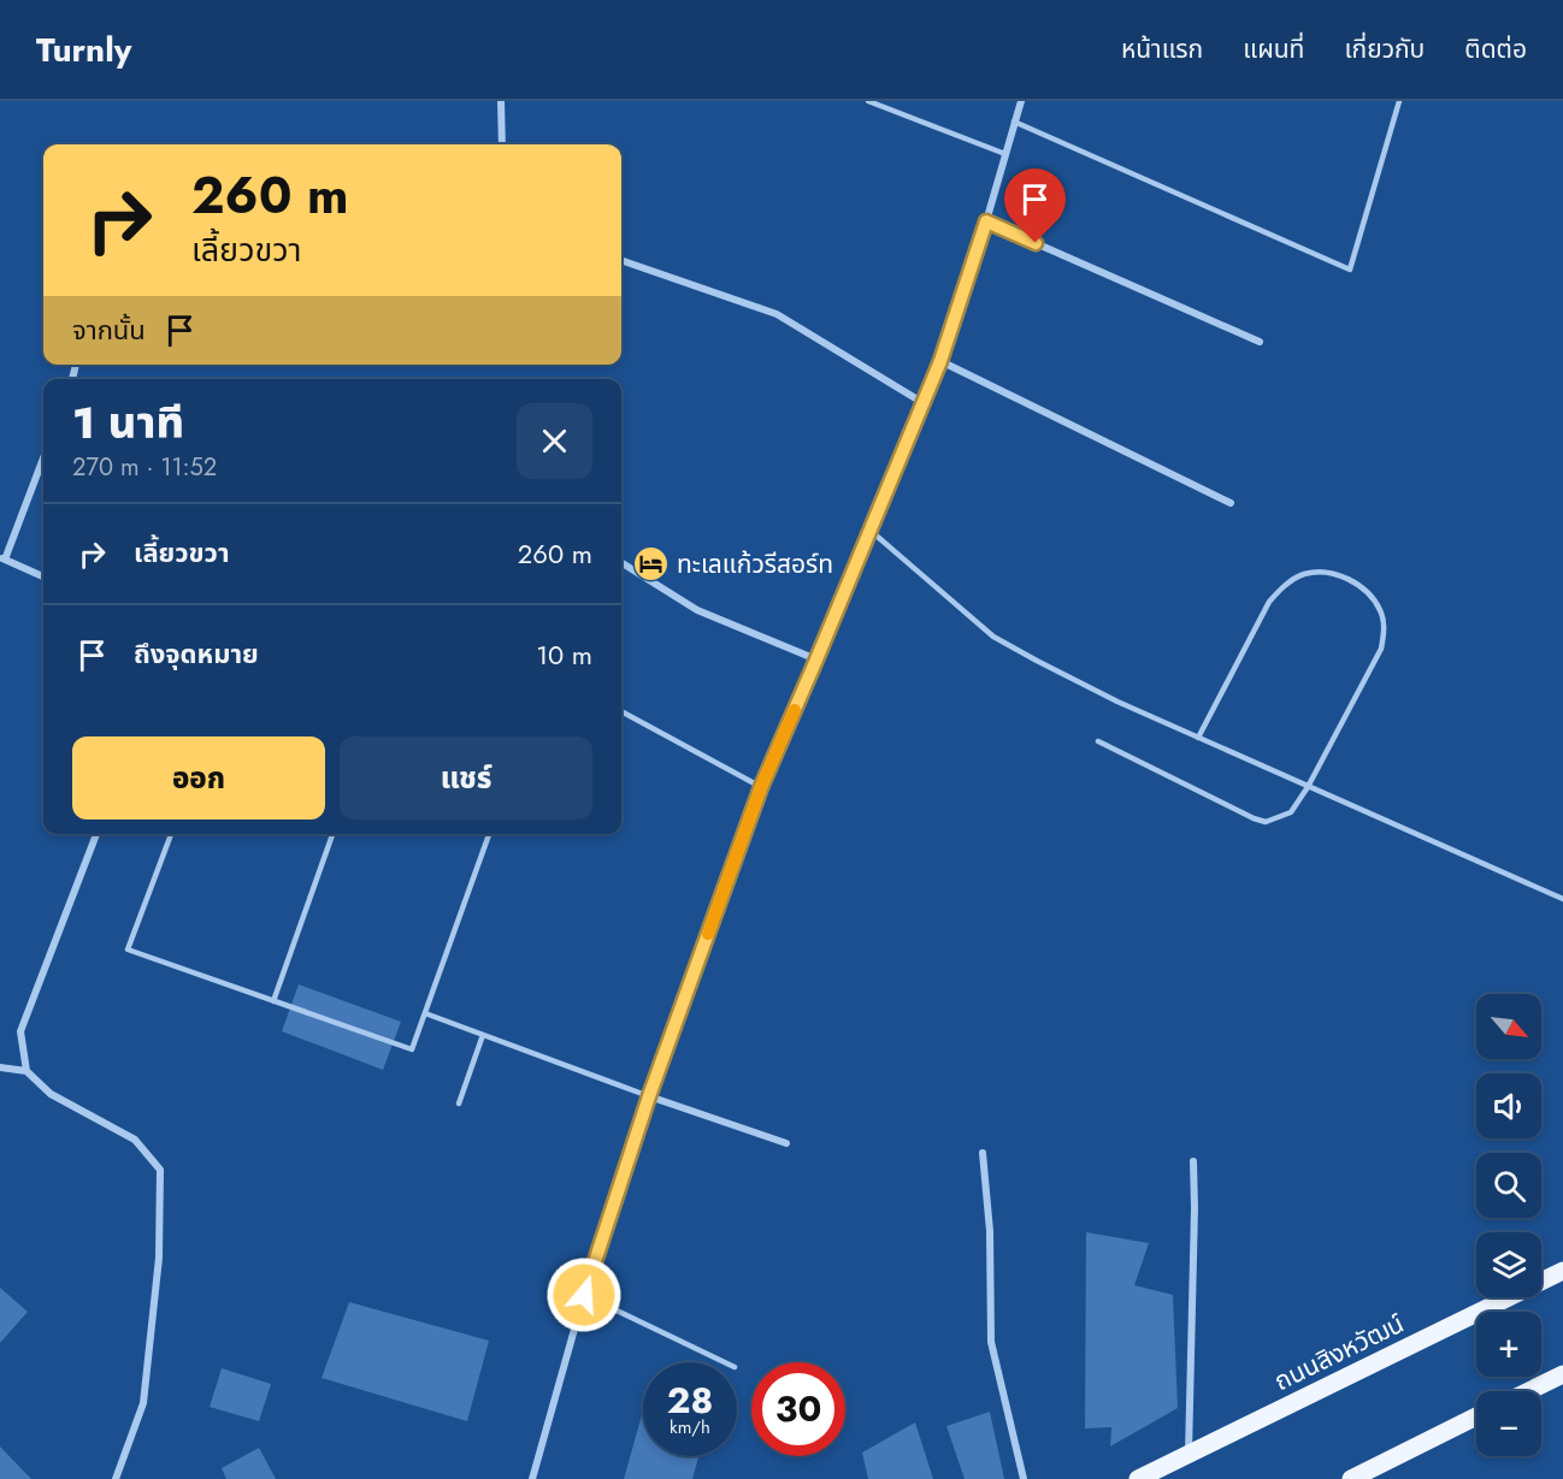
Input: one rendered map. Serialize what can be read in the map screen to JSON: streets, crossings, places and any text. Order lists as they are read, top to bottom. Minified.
{"streets":{"main road":["ถนนสิงหวัฒน์"]},"places":{"hotel":["ทะเลแก้วรีสอร์ท"]},"north":"bottom right","page":{"header":"Turnly","nav":["หน้าแรก","แผนที่","เกี่ยวกับ","ติดต่อ"],"turn":["260 m","เลี้ยวขวา"],"then":"จากนั้น","heading":["1 นาที","270 m · 11:52"],"list":[{"name":"เลี้ยวขวา","value":"260 m"},{"name":"ถึงจุดหมาย","value":"10 m"}],"buttons":["ออก","แชร์"],"map_buttons":["+","−"],"speed":"28 km/h","limit":"30"}}
